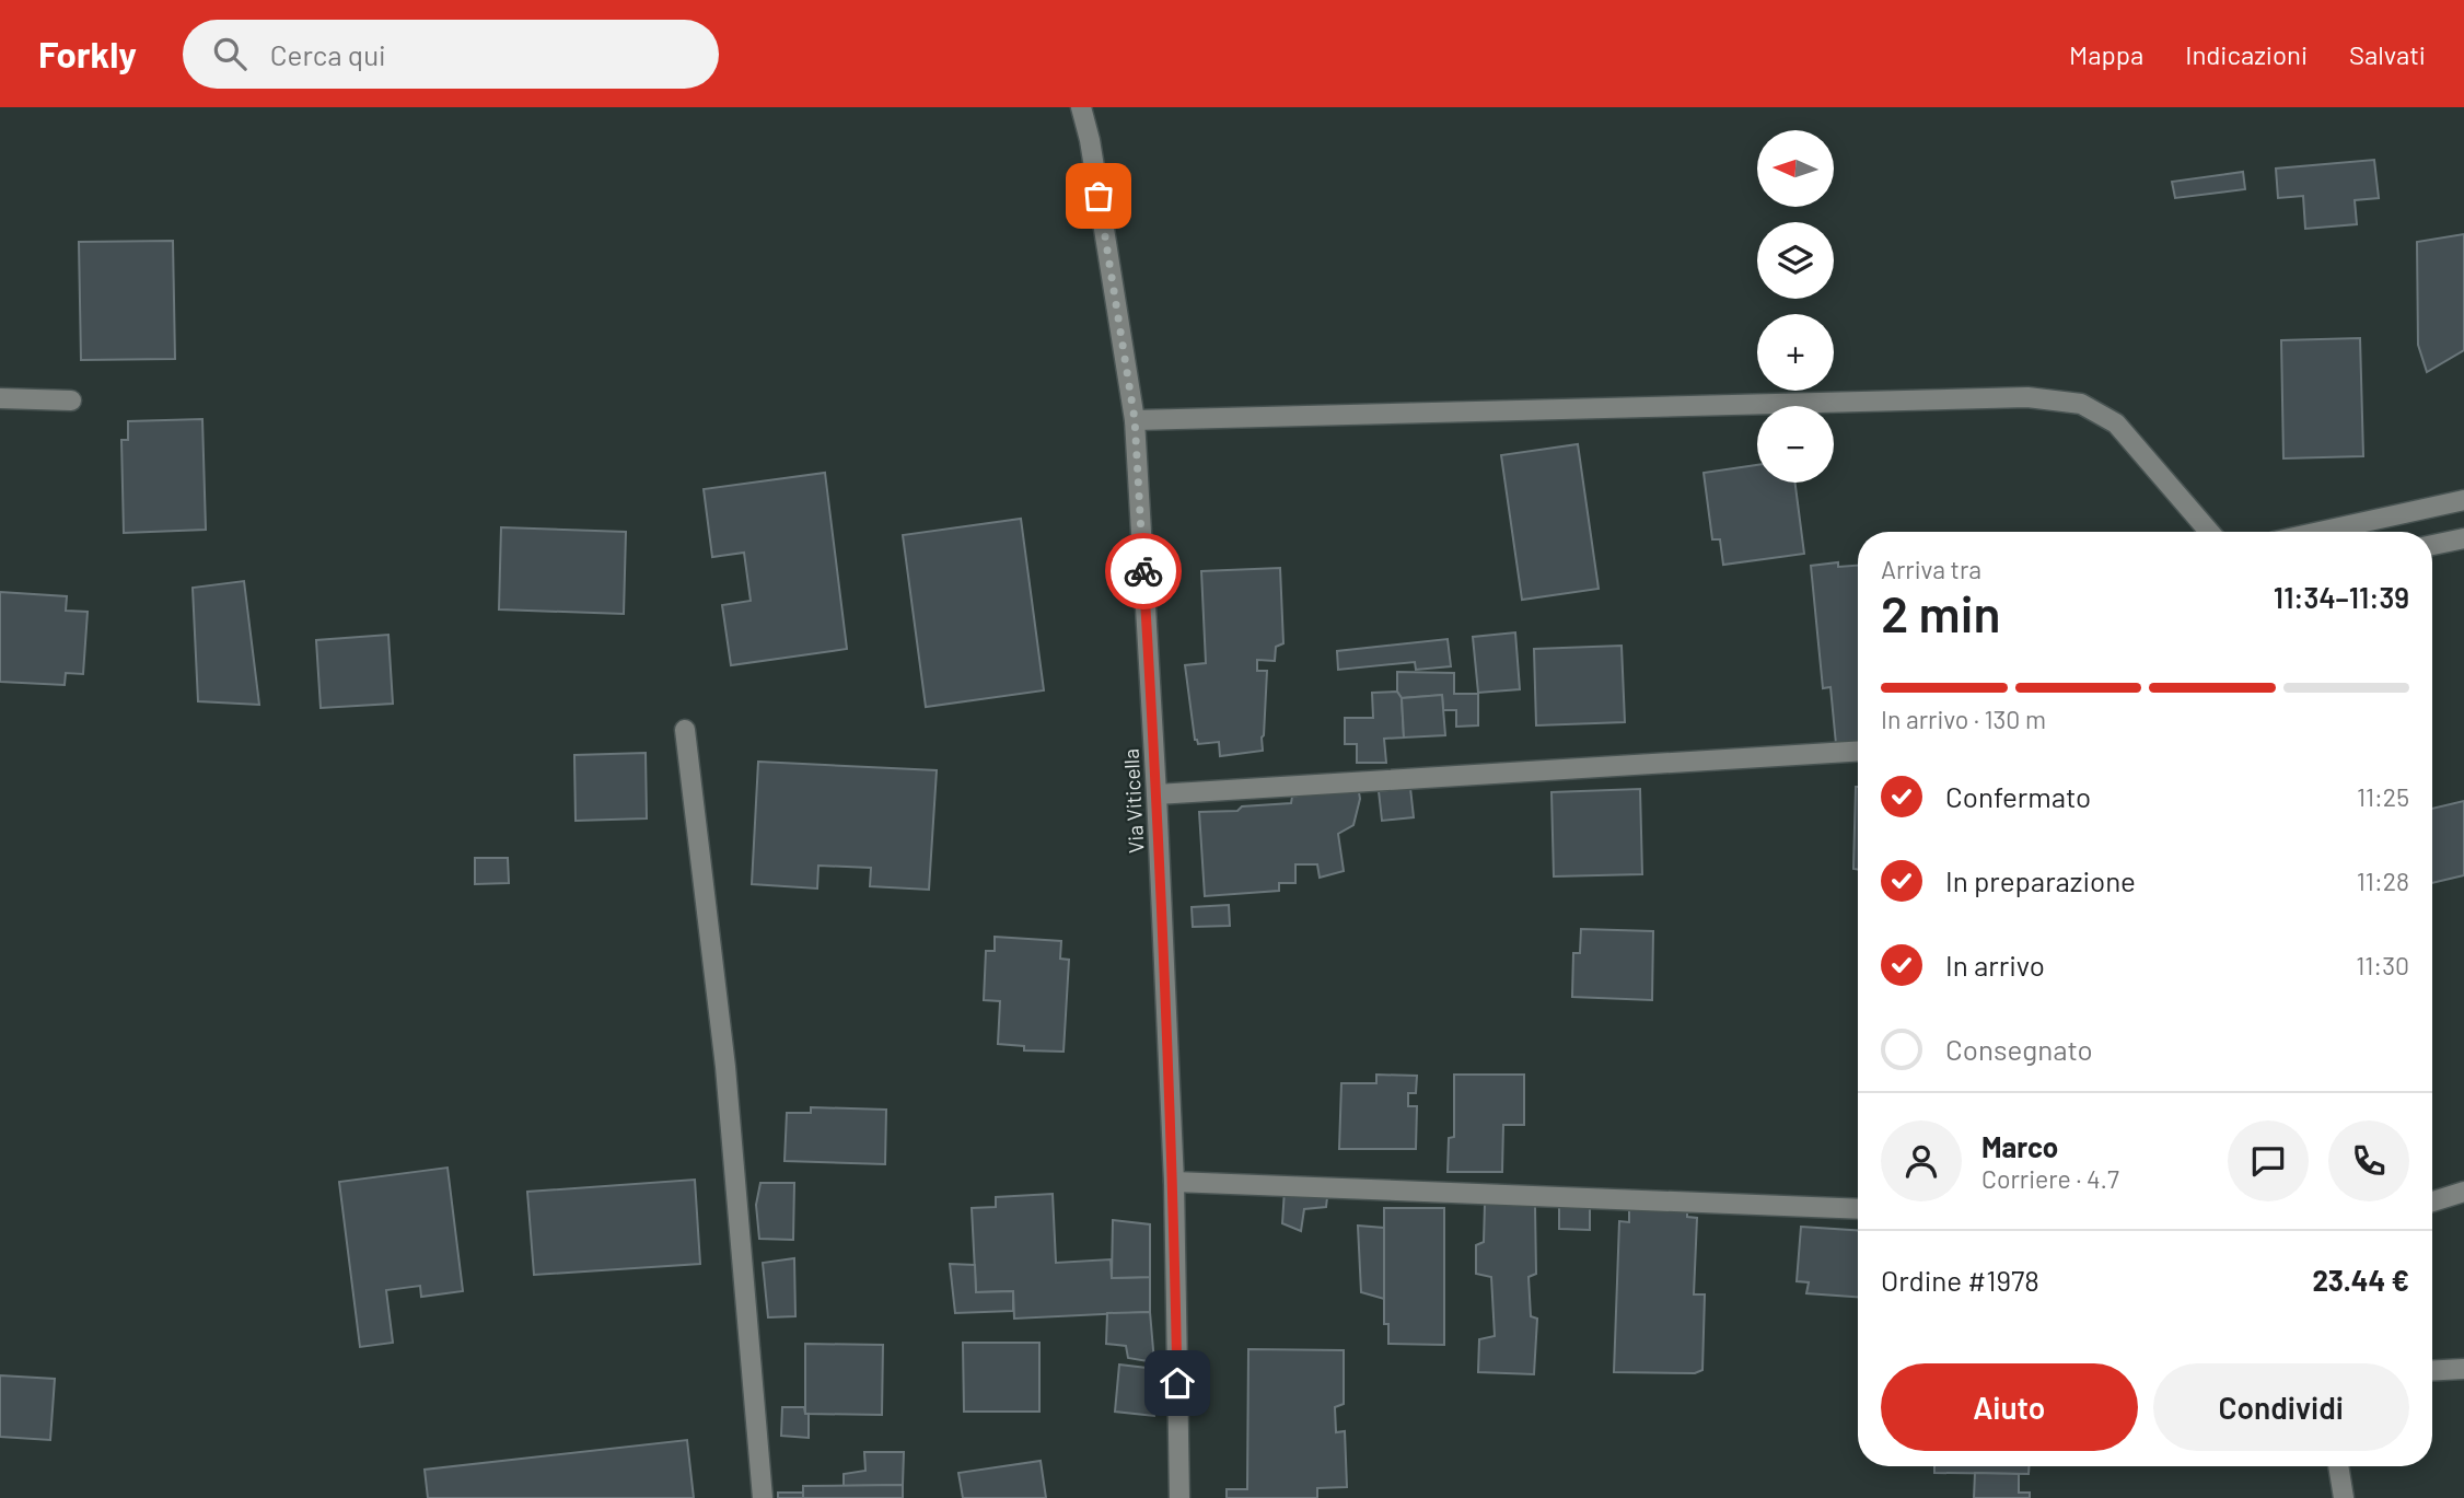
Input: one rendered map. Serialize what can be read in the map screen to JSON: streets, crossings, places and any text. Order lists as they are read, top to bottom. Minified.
{"streets":{"street":["Via Viticella"]},"north":"left","page":{"header":"Forkly","search":"Cerca qui","nav":["Mappa","Indicazioni","Salvati"],"map_buttons":["+","−"],"heading":["2 min","Arriva tra","11:34–11:39"],"panel":["Marco","Corriere · 4.7","Ordine #1978","23.44 €"],"bar":"In arrivo · 130 m","list":[["Confermato","11:25"],["In preparazione","11:28"],["In arrivo","11:30"],"Consegnato"],"buttons":["Aiuto","Condividi"]}}
